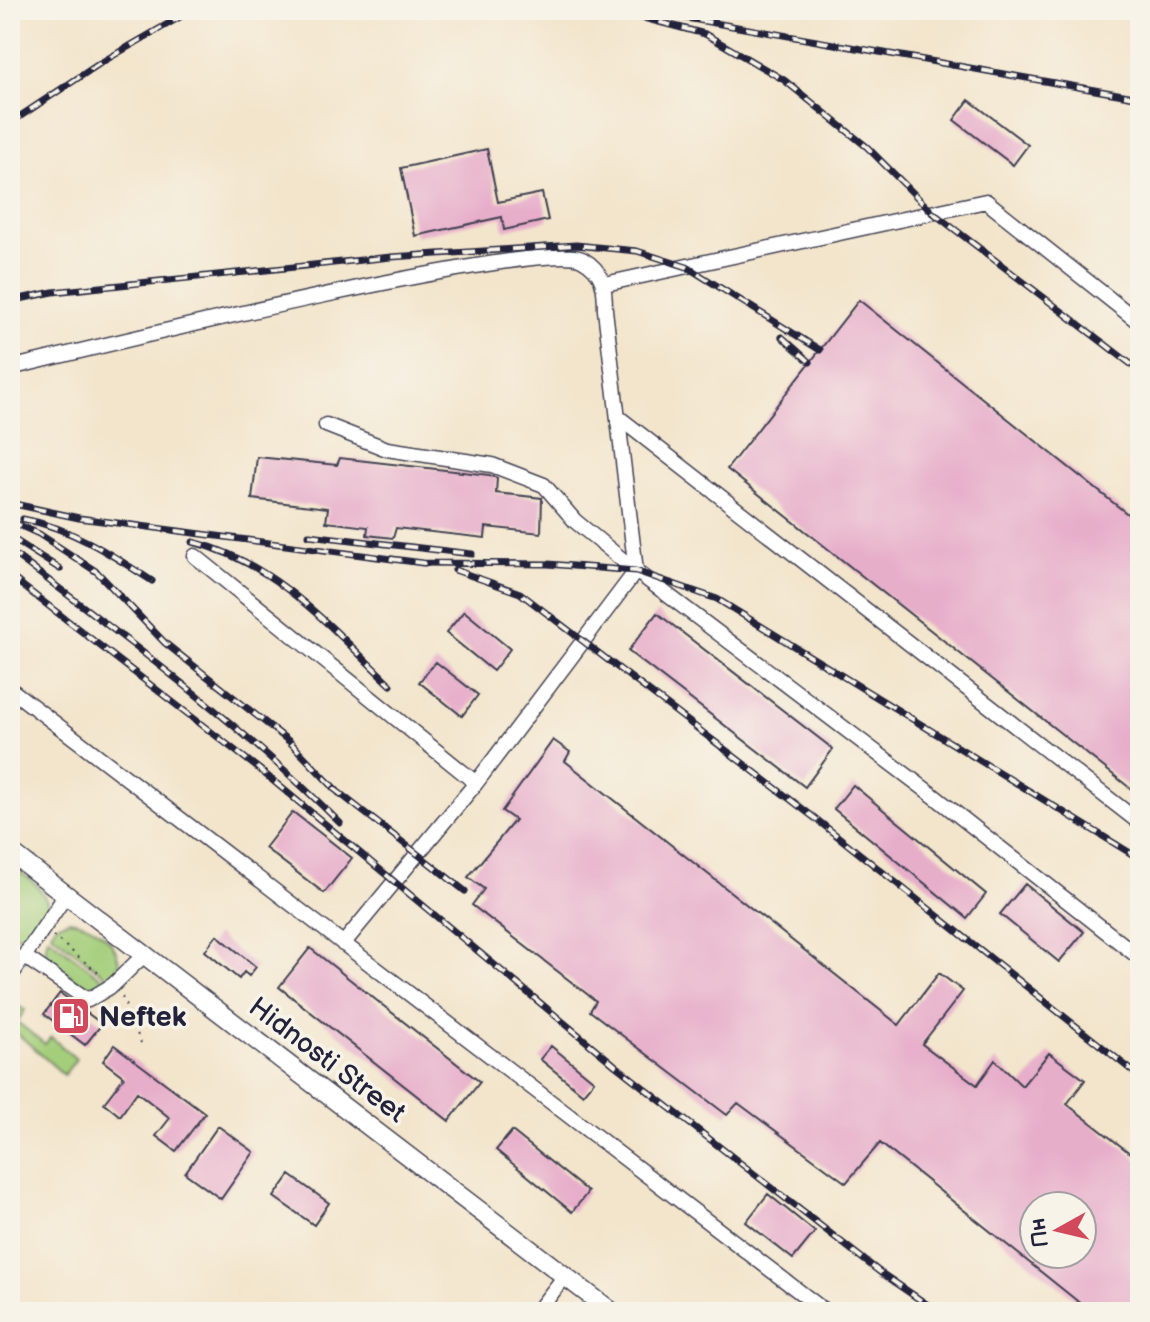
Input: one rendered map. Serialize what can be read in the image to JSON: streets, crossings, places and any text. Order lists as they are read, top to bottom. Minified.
{"streets":{"main road":["Hidnosti Street"]},"places":{"fuel station":["Neftek"]},"north":"left"}
